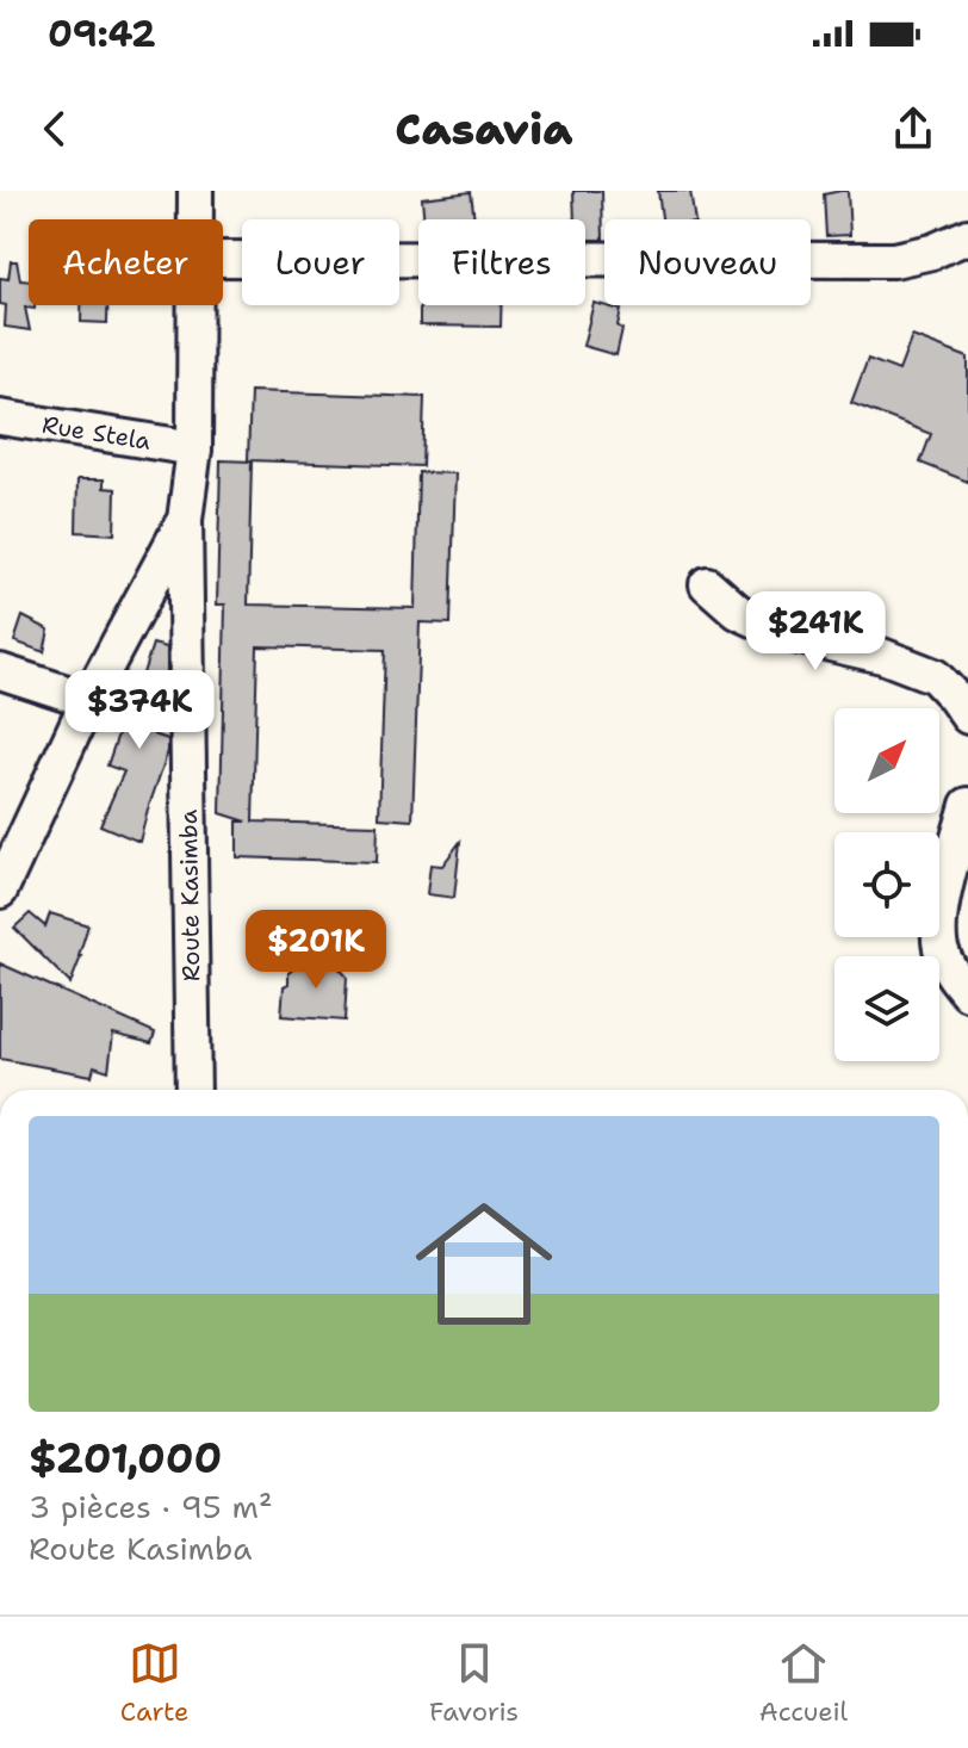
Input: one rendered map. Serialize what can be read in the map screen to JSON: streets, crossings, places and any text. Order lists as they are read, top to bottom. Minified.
{"streets":{"street":["Rue Stela","Route Kasimba"]},"crossings":[["Rue Stela","Route Kasimba"]],"north":"top right","page":{"status":"09:42","header":"Casavia","chip":["Acheter","Louer","Filtres","Nouveau"],"price":["$241K","$374K","$201K"],"list":[{"name":"$201,000","note":"3 pièces · 95 m² · Route Kasimba"}],"tabs":["Carte","Favoris","Accueil"]}}
